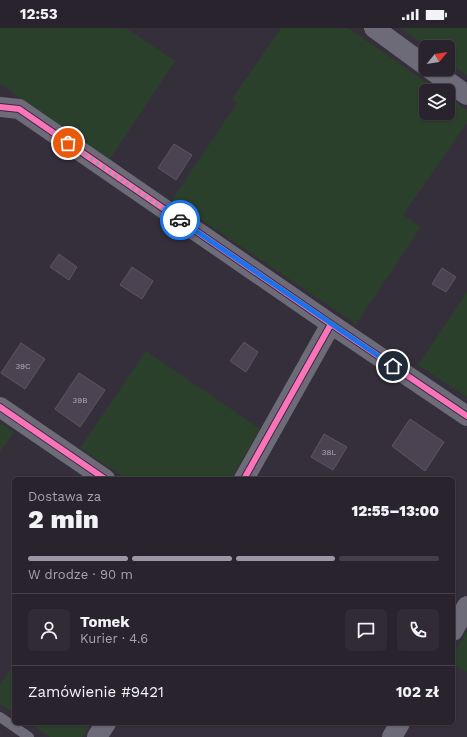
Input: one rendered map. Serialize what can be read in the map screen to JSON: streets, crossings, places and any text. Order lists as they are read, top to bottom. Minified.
{"house_numbers":["39C","39B","38L"],"north":"top right","page":{"status":"12:53","heading":["2 min","Dostawa za","12:55–13:00"],"panel":["Tomek","Kurier · 4.6","Zamówienie #9421","102 zł"],"bar":"W drodze · 90 m"}}
